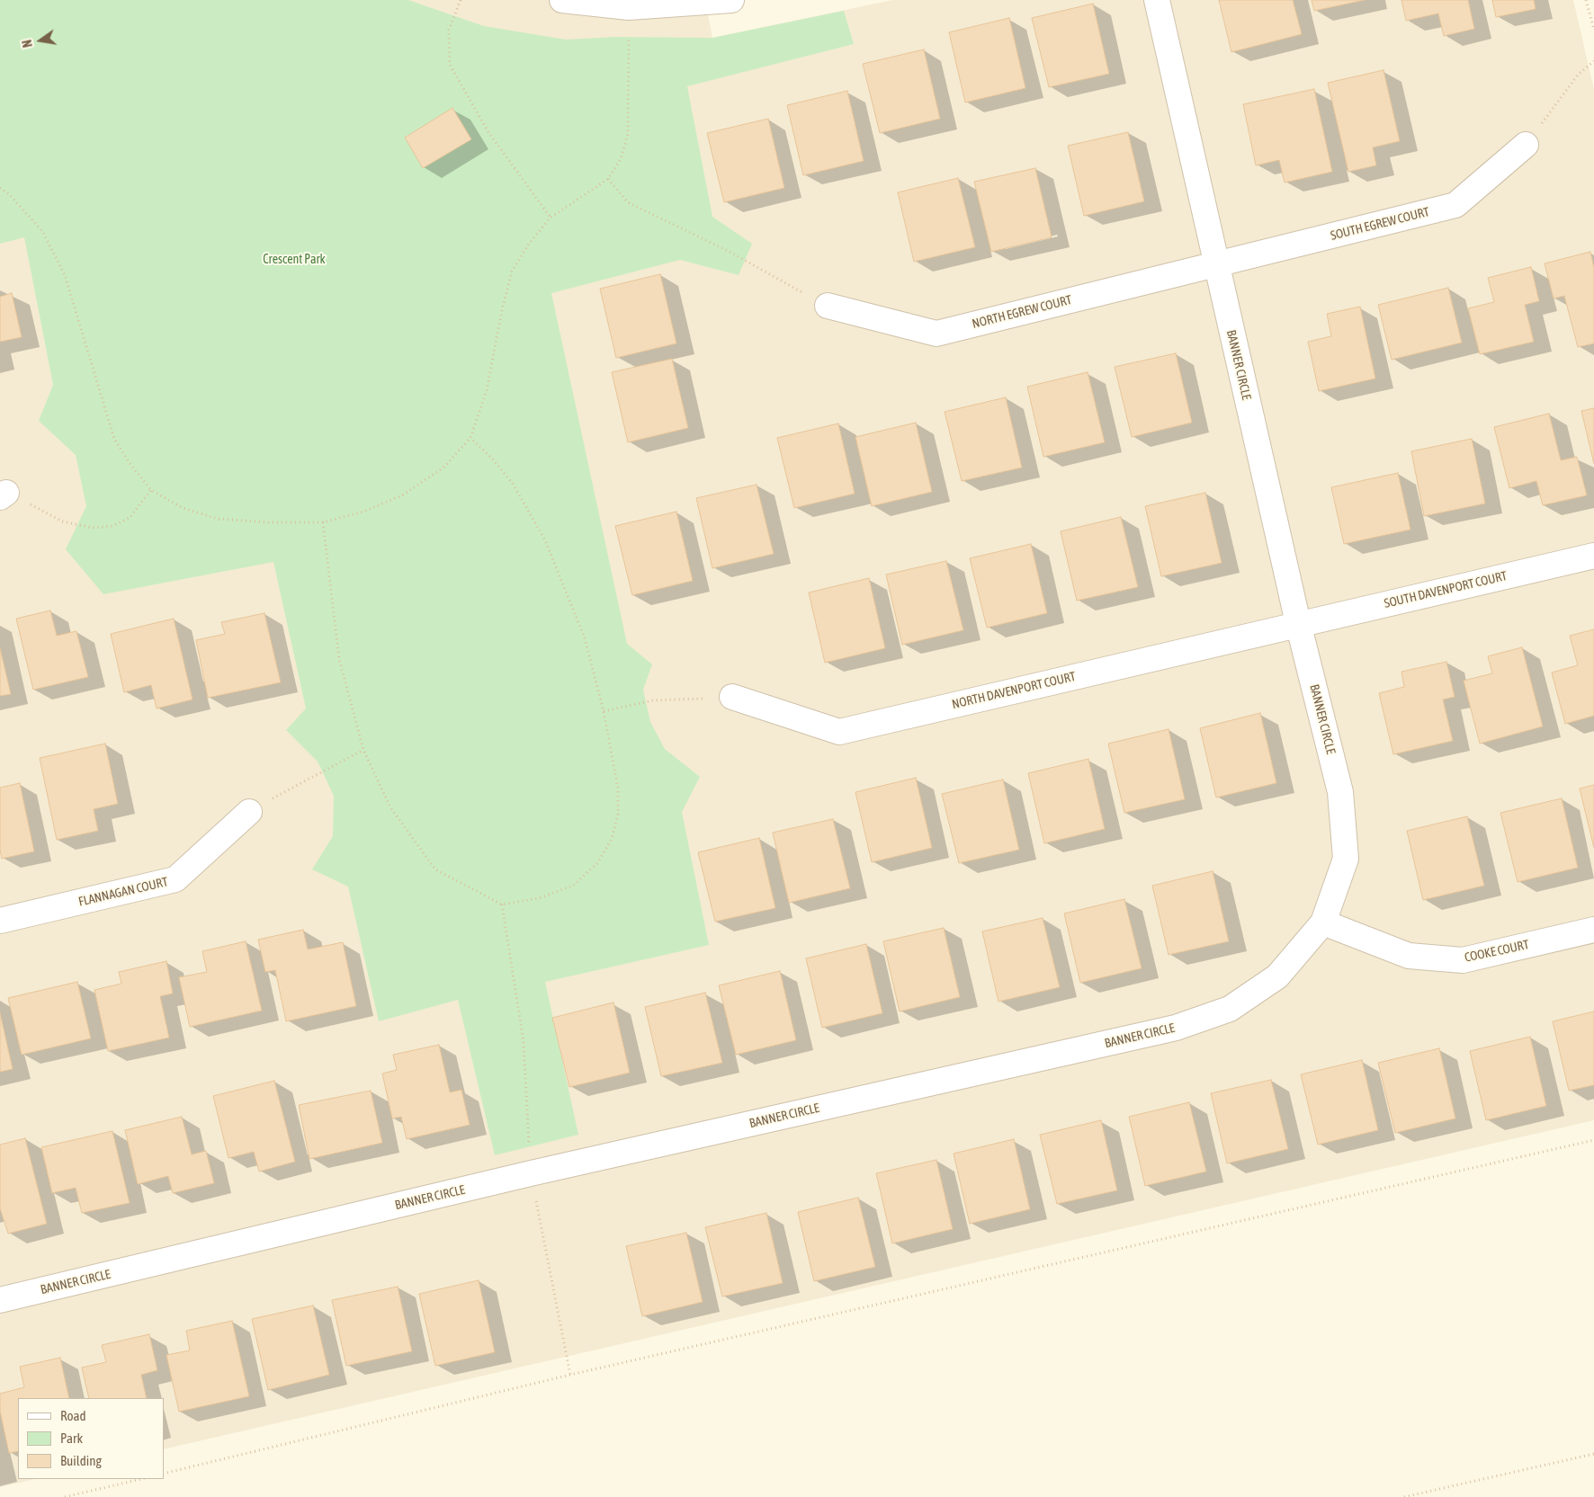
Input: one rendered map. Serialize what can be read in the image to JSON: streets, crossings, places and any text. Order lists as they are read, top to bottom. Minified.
{"streets":{"street":["SOUTH EGREW COURT","NORTH EGREW COURT","BANNER CIRCLE","SOUTH DAVENPORT COURT","NORTH DAVENPORT COURT","FLANNAGAN COURT","COOKE COURT"]},"crossings":[["SOUTH EGREW COURT","NORTH EGREW COURT"],["SOUTH EGREW COURT","BANNER CIRCLE"],["NORTH EGREW COURT","BANNER CIRCLE"],["BANNER CIRCLE","SOUTH DAVENPORT COURT"],["BANNER CIRCLE","NORTH DAVENPORT COURT"],["BANNER CIRCLE","COOKE COURT"],["SOUTH DAVENPORT COURT","NORTH DAVENPORT COURT"]],"parks":["Crescent Park"],"legend":["Road","Park","Building"],"north":"left"}
